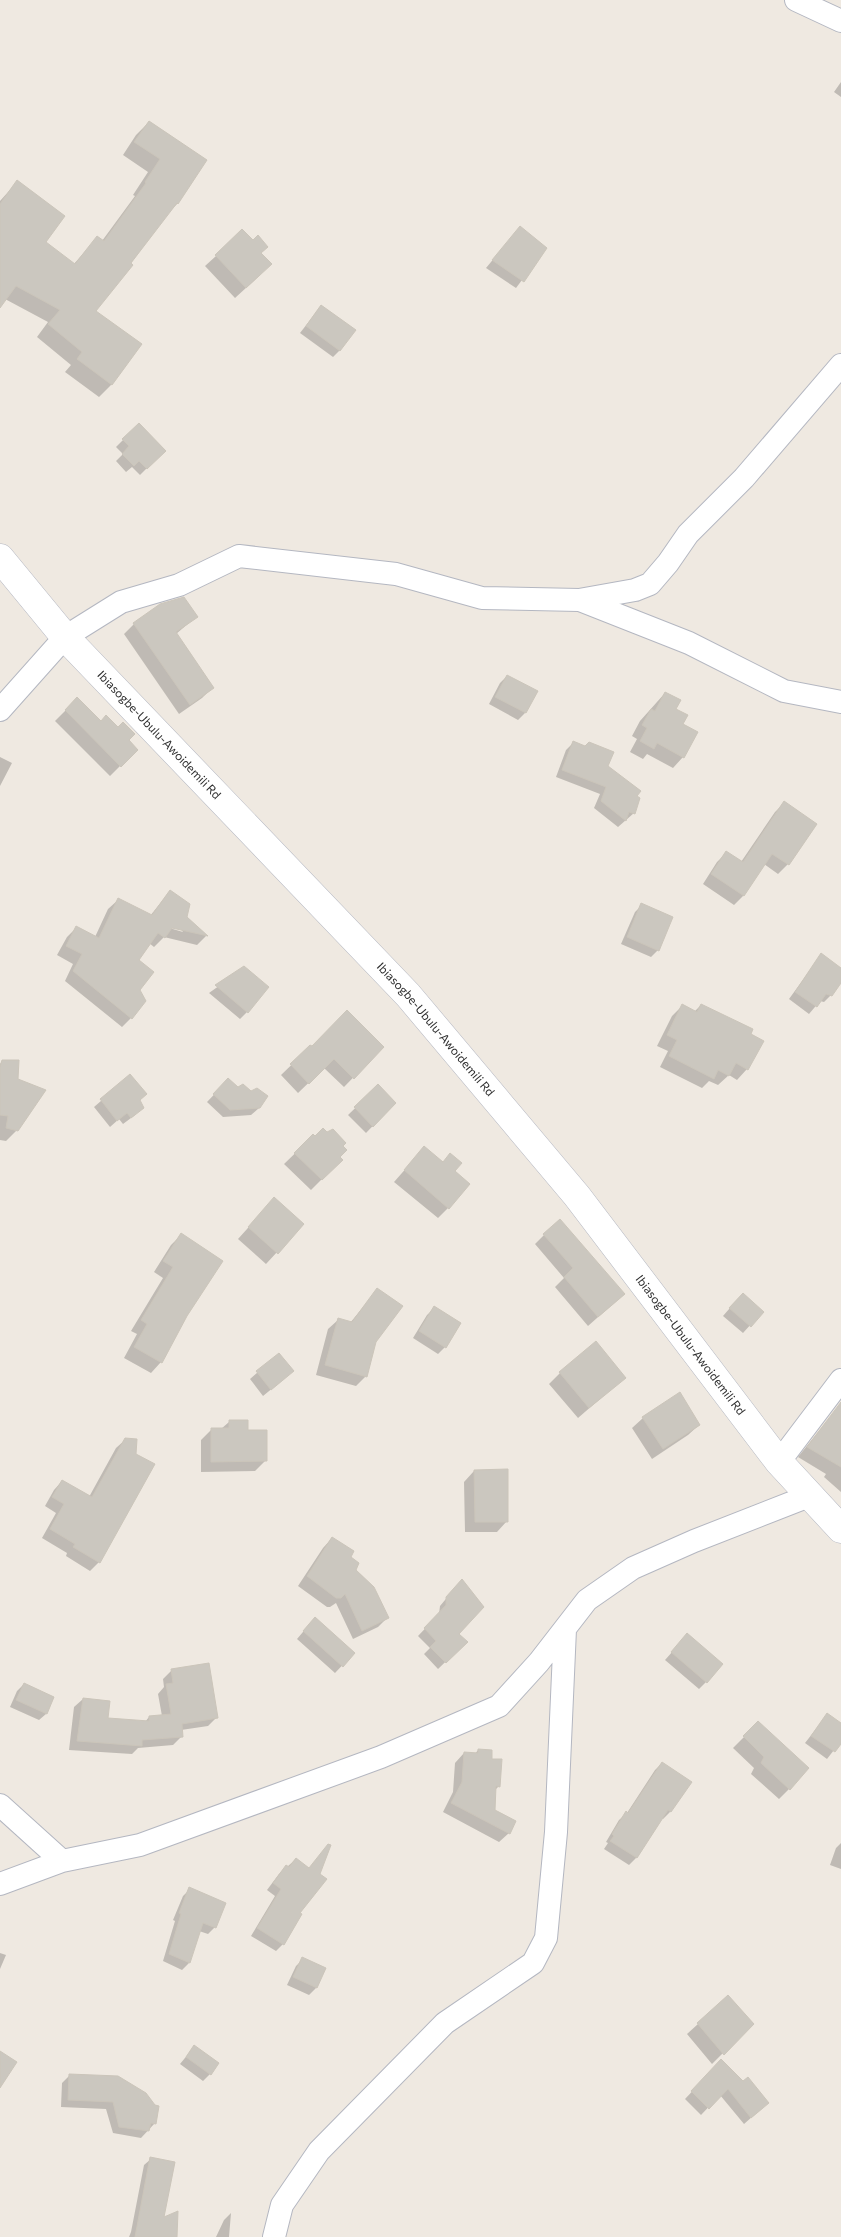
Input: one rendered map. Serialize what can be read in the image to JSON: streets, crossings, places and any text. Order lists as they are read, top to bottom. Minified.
{"streets":{"street":["Ibiasogbe-Ubulu-Awoidemili Rd"]}}
